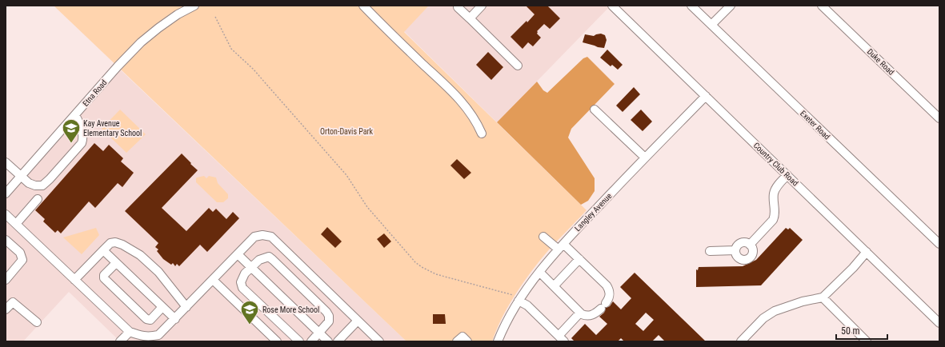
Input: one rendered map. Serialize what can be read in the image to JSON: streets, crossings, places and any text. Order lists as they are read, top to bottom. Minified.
{"streets":{"street":["Duke Road","Etna Road","Exeter Road","Country Club Road","Langley Avenue"]},"crossings":[["Country Club Road","Langley Avenue"]],"parks":["Orton-Davis Park"],"places":{"school or university":["Kay Avenue Elementary School","Rose More School"]},"scale_bar":"50 m"}
